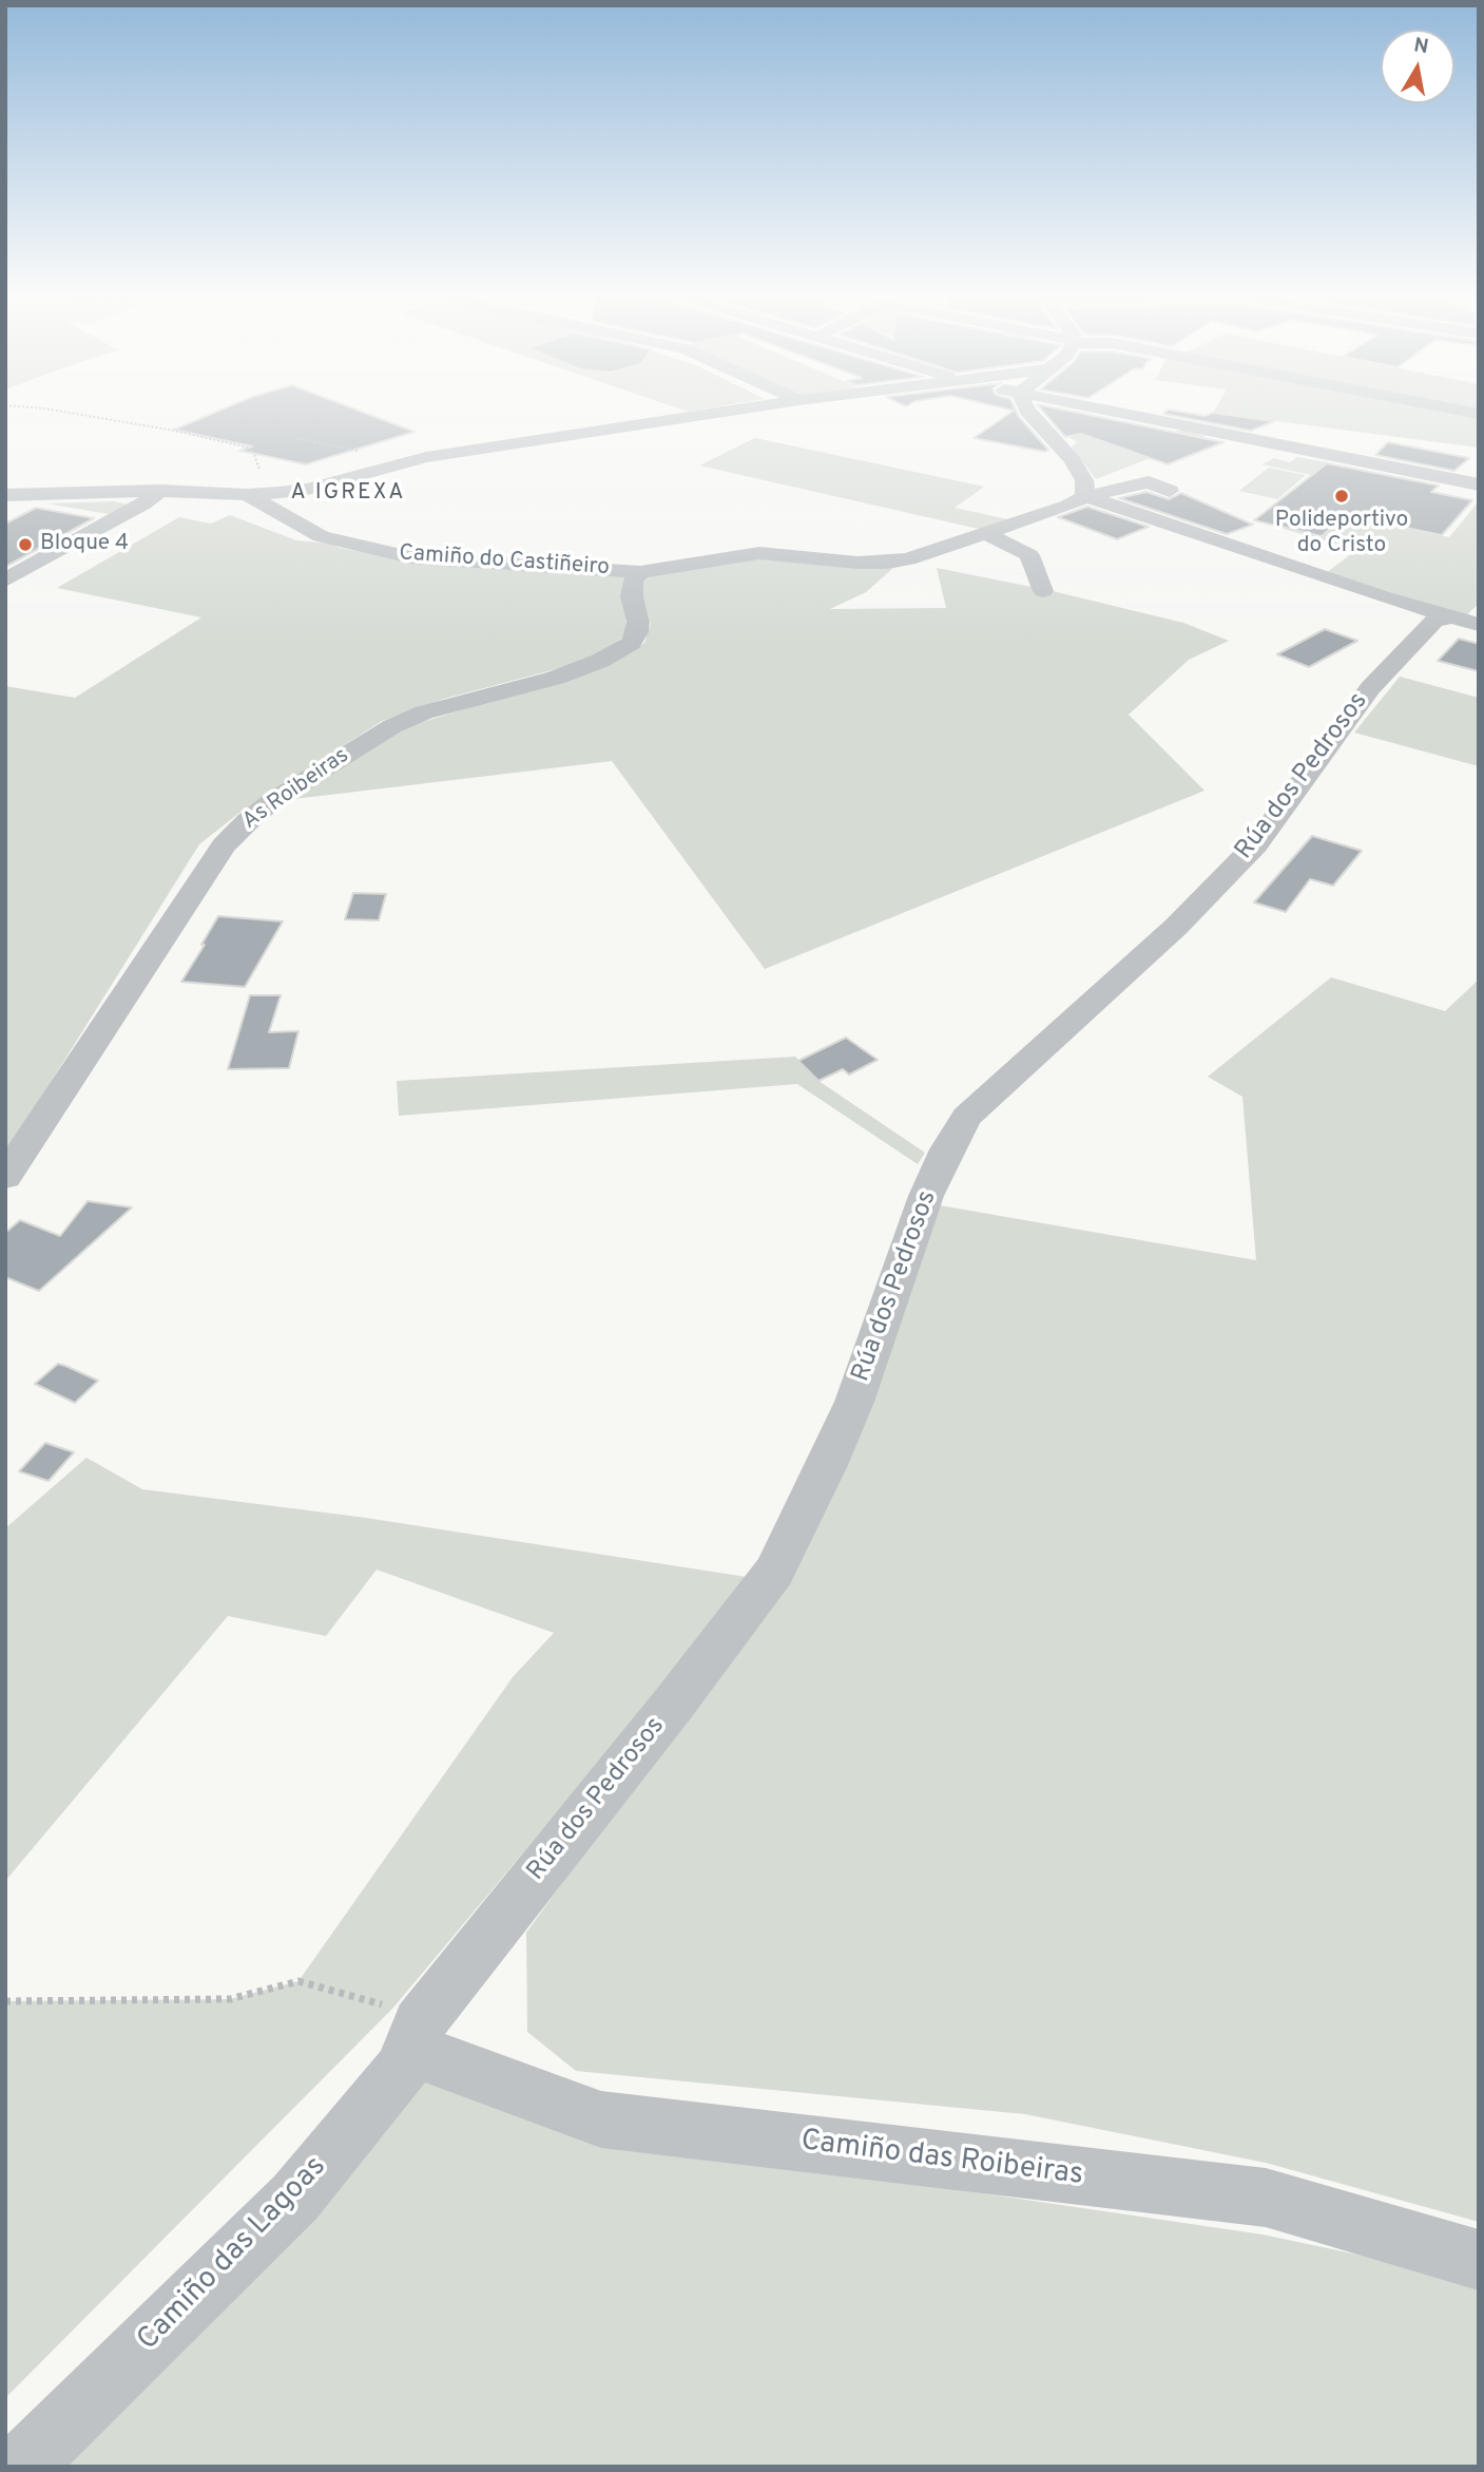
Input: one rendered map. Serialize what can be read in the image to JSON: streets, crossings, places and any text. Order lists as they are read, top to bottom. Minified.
{"streets":{"street":["Camiño do Castiñeiro","Rúa dos Pedrosos","As Roibeiras","Camiño das Roibeiras","Camiño das Lagoas"]},"crossings":[["Camiño do Castiñeiro","As Roibeiras"],["Rúa dos Pedrosos","Camiño das Roibeiras"],["Rúa dos Pedrosos","Camiño das Lagoas"],["Camiño das Roibeiras","Camiño das Lagoas"]],"districts":["A IGREXA"],"places":["Polideportivo do Cristo","Bloque 4"],"north":"top"}
